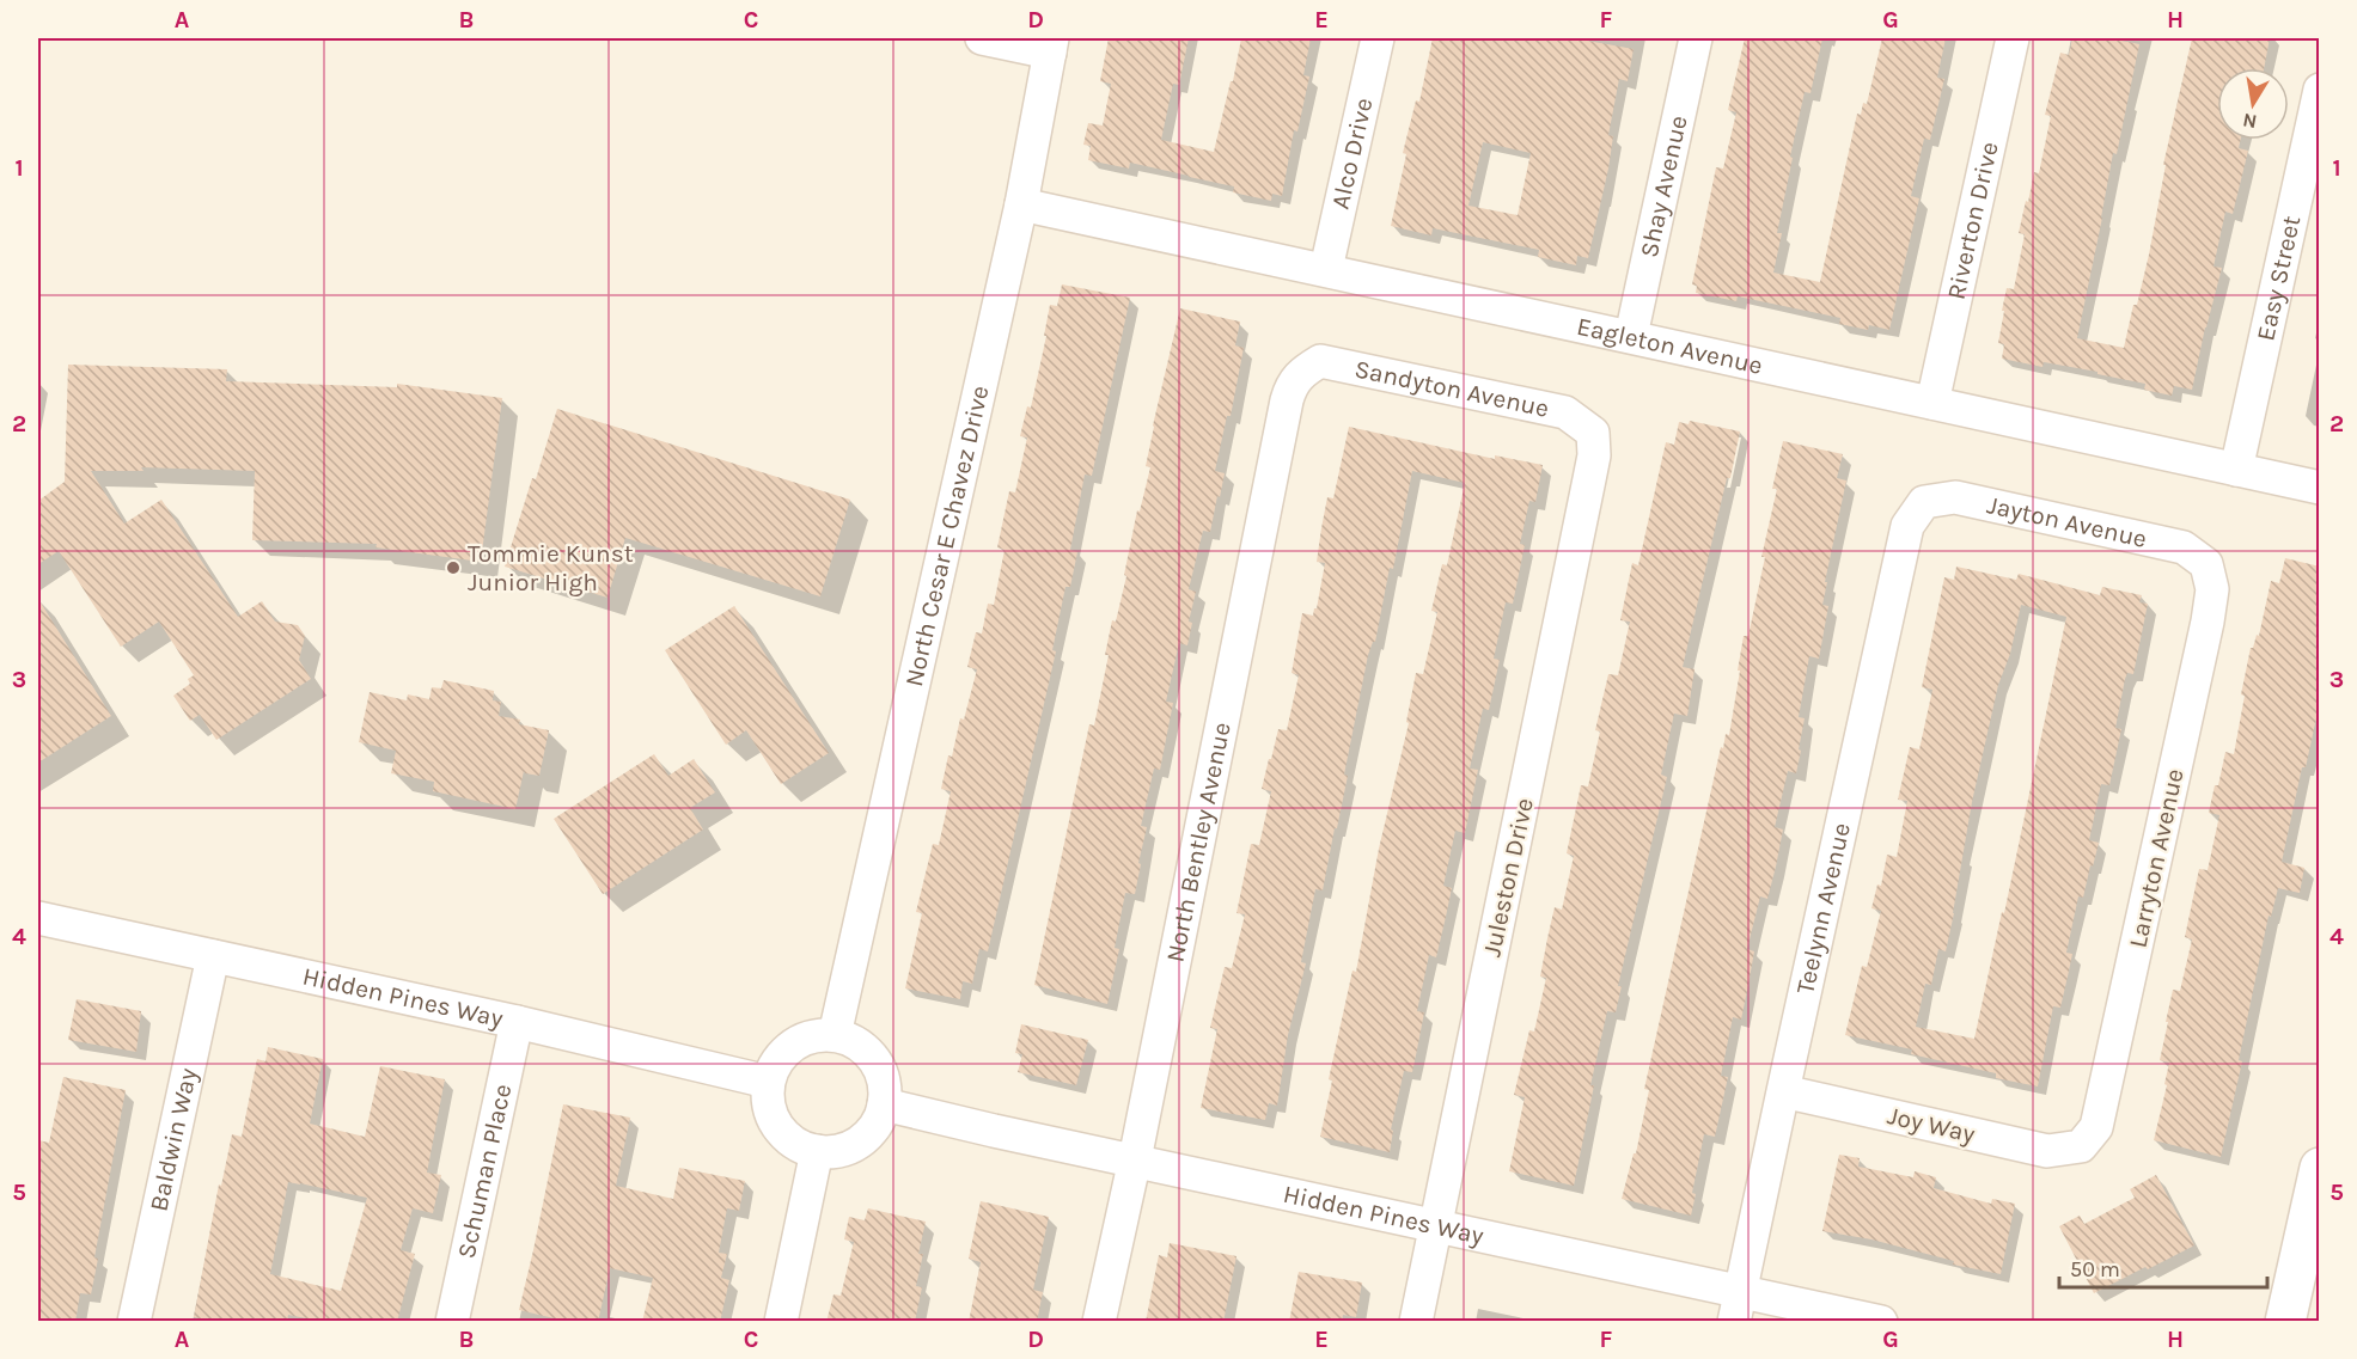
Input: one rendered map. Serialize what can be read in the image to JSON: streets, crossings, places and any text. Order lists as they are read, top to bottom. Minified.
{"streets":{"street":["Alco Drive","Shay Avenue","Riverton Drive","Easy Street","Eagleton Avenue","Sandyton Avenue","Jayton Avenue","North Cesar E Chavez Drive","North Bentley Avenue","Larryton Avenue","Juleston Drive","Teelynn Avenue","Hidden Pines Way","Joy Way","Baldwin Way","Schuman Place"]},"crossings":[["Alco Drive","Eagleton Avenue"],["Shay Avenue","Eagleton Avenue"],["Riverton Drive","Eagleton Avenue"],["Easy Street","Eagleton Avenue"],["Eagleton Avenue","North Cesar E Chavez Drive"],["Sandyton Avenue","North Bentley Avenue"],["Sandyton Avenue","Juleston Drive"],["Jayton Avenue","Larryton Avenue"],["Jayton Avenue","Teelynn Avenue"],["North Cesar E Chavez Drive","Hidden Pines Way"],["North Bentley Avenue","Hidden Pines Way"],["Larryton Avenue","Joy Way"],["Juleston Drive","Hidden Pines Way"],["Teelynn Avenue","Hidden Pines Way"],["Teelynn Avenue","Joy Way"],["Hidden Pines Way","Baldwin Way"],["Hidden Pines Way","Schuman Place"]],"places":["Tommie Kunst Junior High"],"scale_bar":"50 m","north":"bottom","grid":{"columns":["A","B","C","D","E","F","G","H"],"rows":["1","2","3","4","5"]}}
